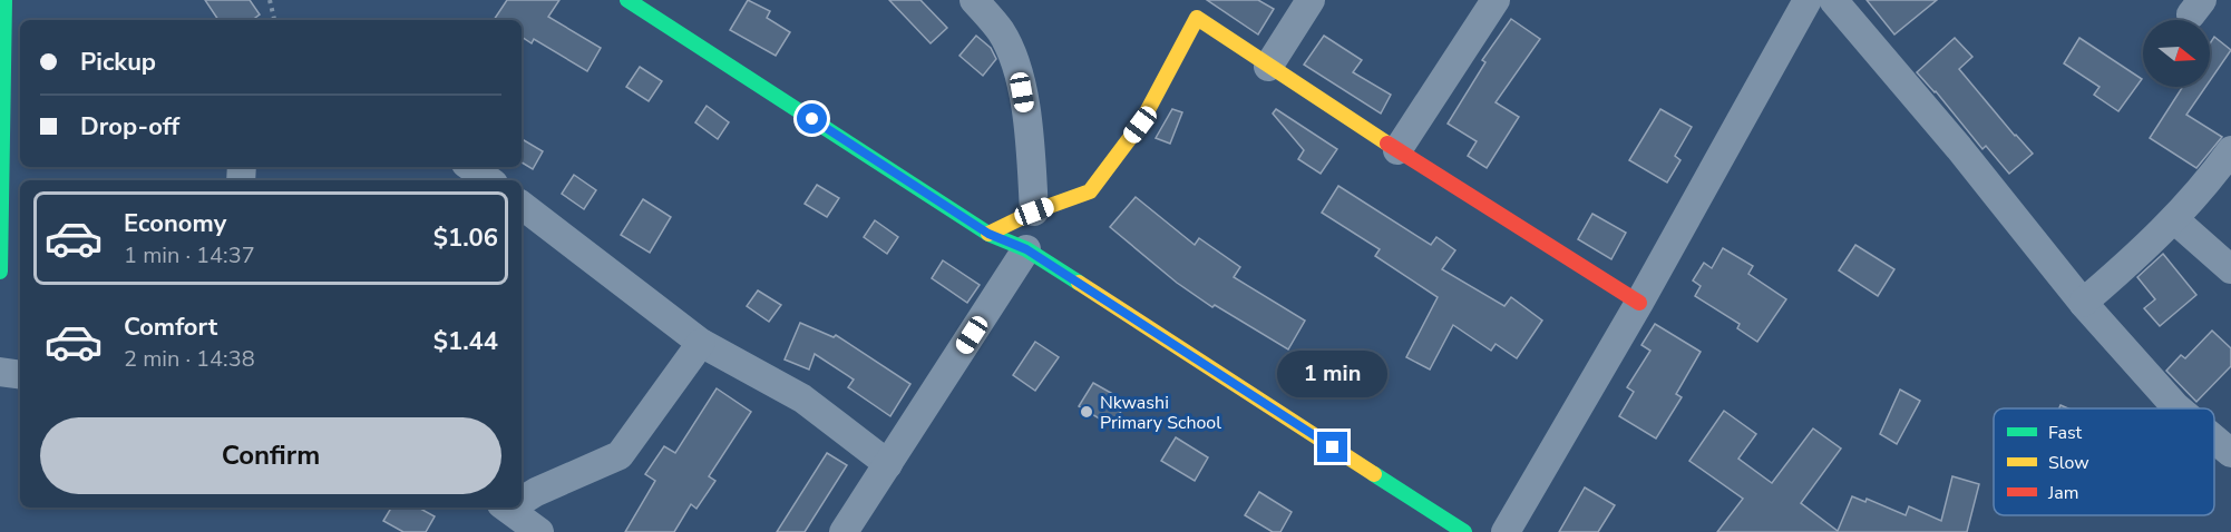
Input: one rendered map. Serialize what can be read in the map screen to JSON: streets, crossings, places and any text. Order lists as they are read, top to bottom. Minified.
{"places":["Nkwashi Primary School"],"legend":["Fast","Slow","Jam"],"north":"right","page":{"banner":["Pickup","Drop-off"],"list":[{"name":"Economy","note":"1 min · 14:37","value":"$1.06"},{"name":"Comfort","note":"2 min · 14:38","value":"$1.44"}],"bubble":"1 min","buttons":"Confirm"}}
